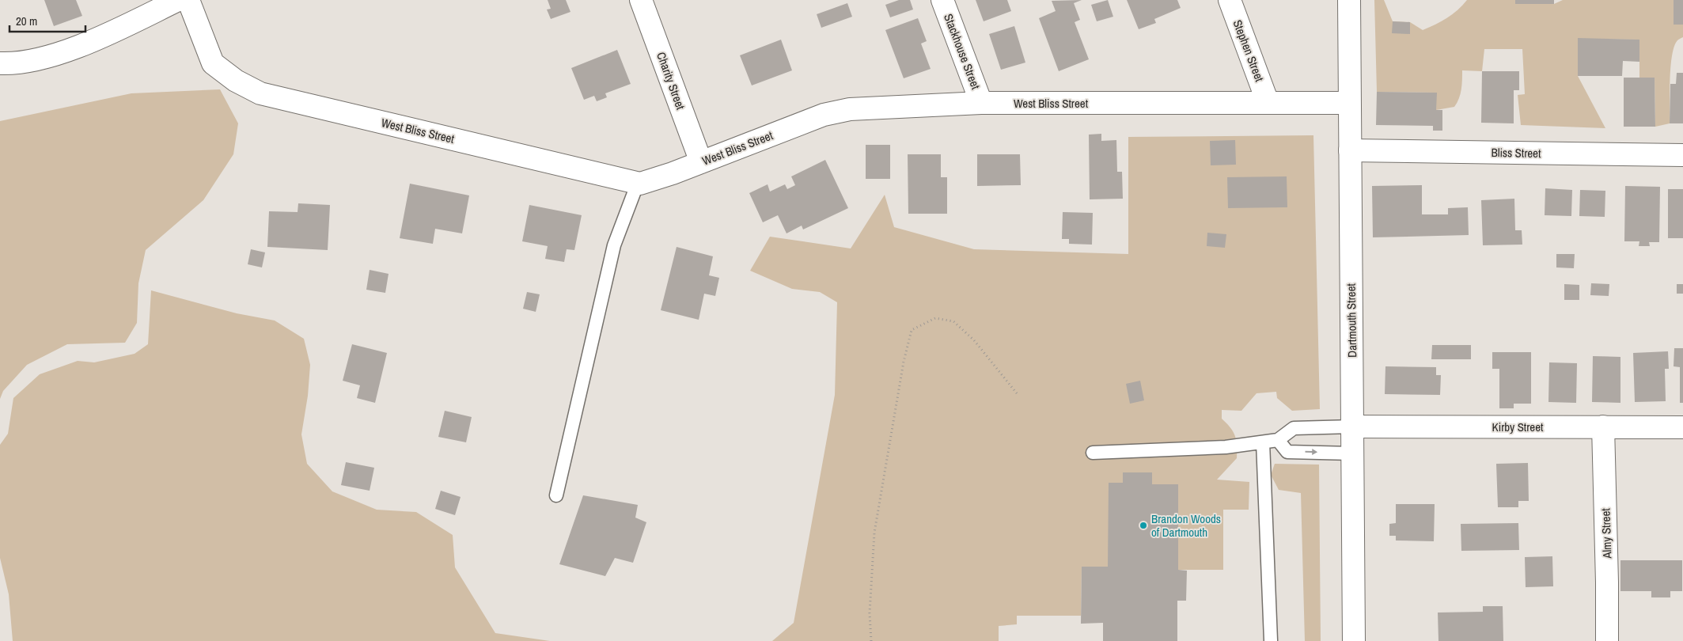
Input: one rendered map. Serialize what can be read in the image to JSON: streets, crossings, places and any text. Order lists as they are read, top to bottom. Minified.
{"streets":{"street":["Stephen Street","Stackhouse Street","Charity Street","West Bliss Street","Bliss Street","Dartmouth Street","Kirby Street","Almy Street"]},"crossings":[["Stephen Street","West Bliss Street"],["Stackhouse Street","West Bliss Street"],["Charity Street","West Bliss Street"],["West Bliss Street","Dartmouth Street"],["Bliss Street","Dartmouth Street"],["Dartmouth Street","Kirby Street"],["Kirby Street","Almy Street"]],"places":["Brandon Woods of Dartmouth"],"scale_bar":"20 m"}
